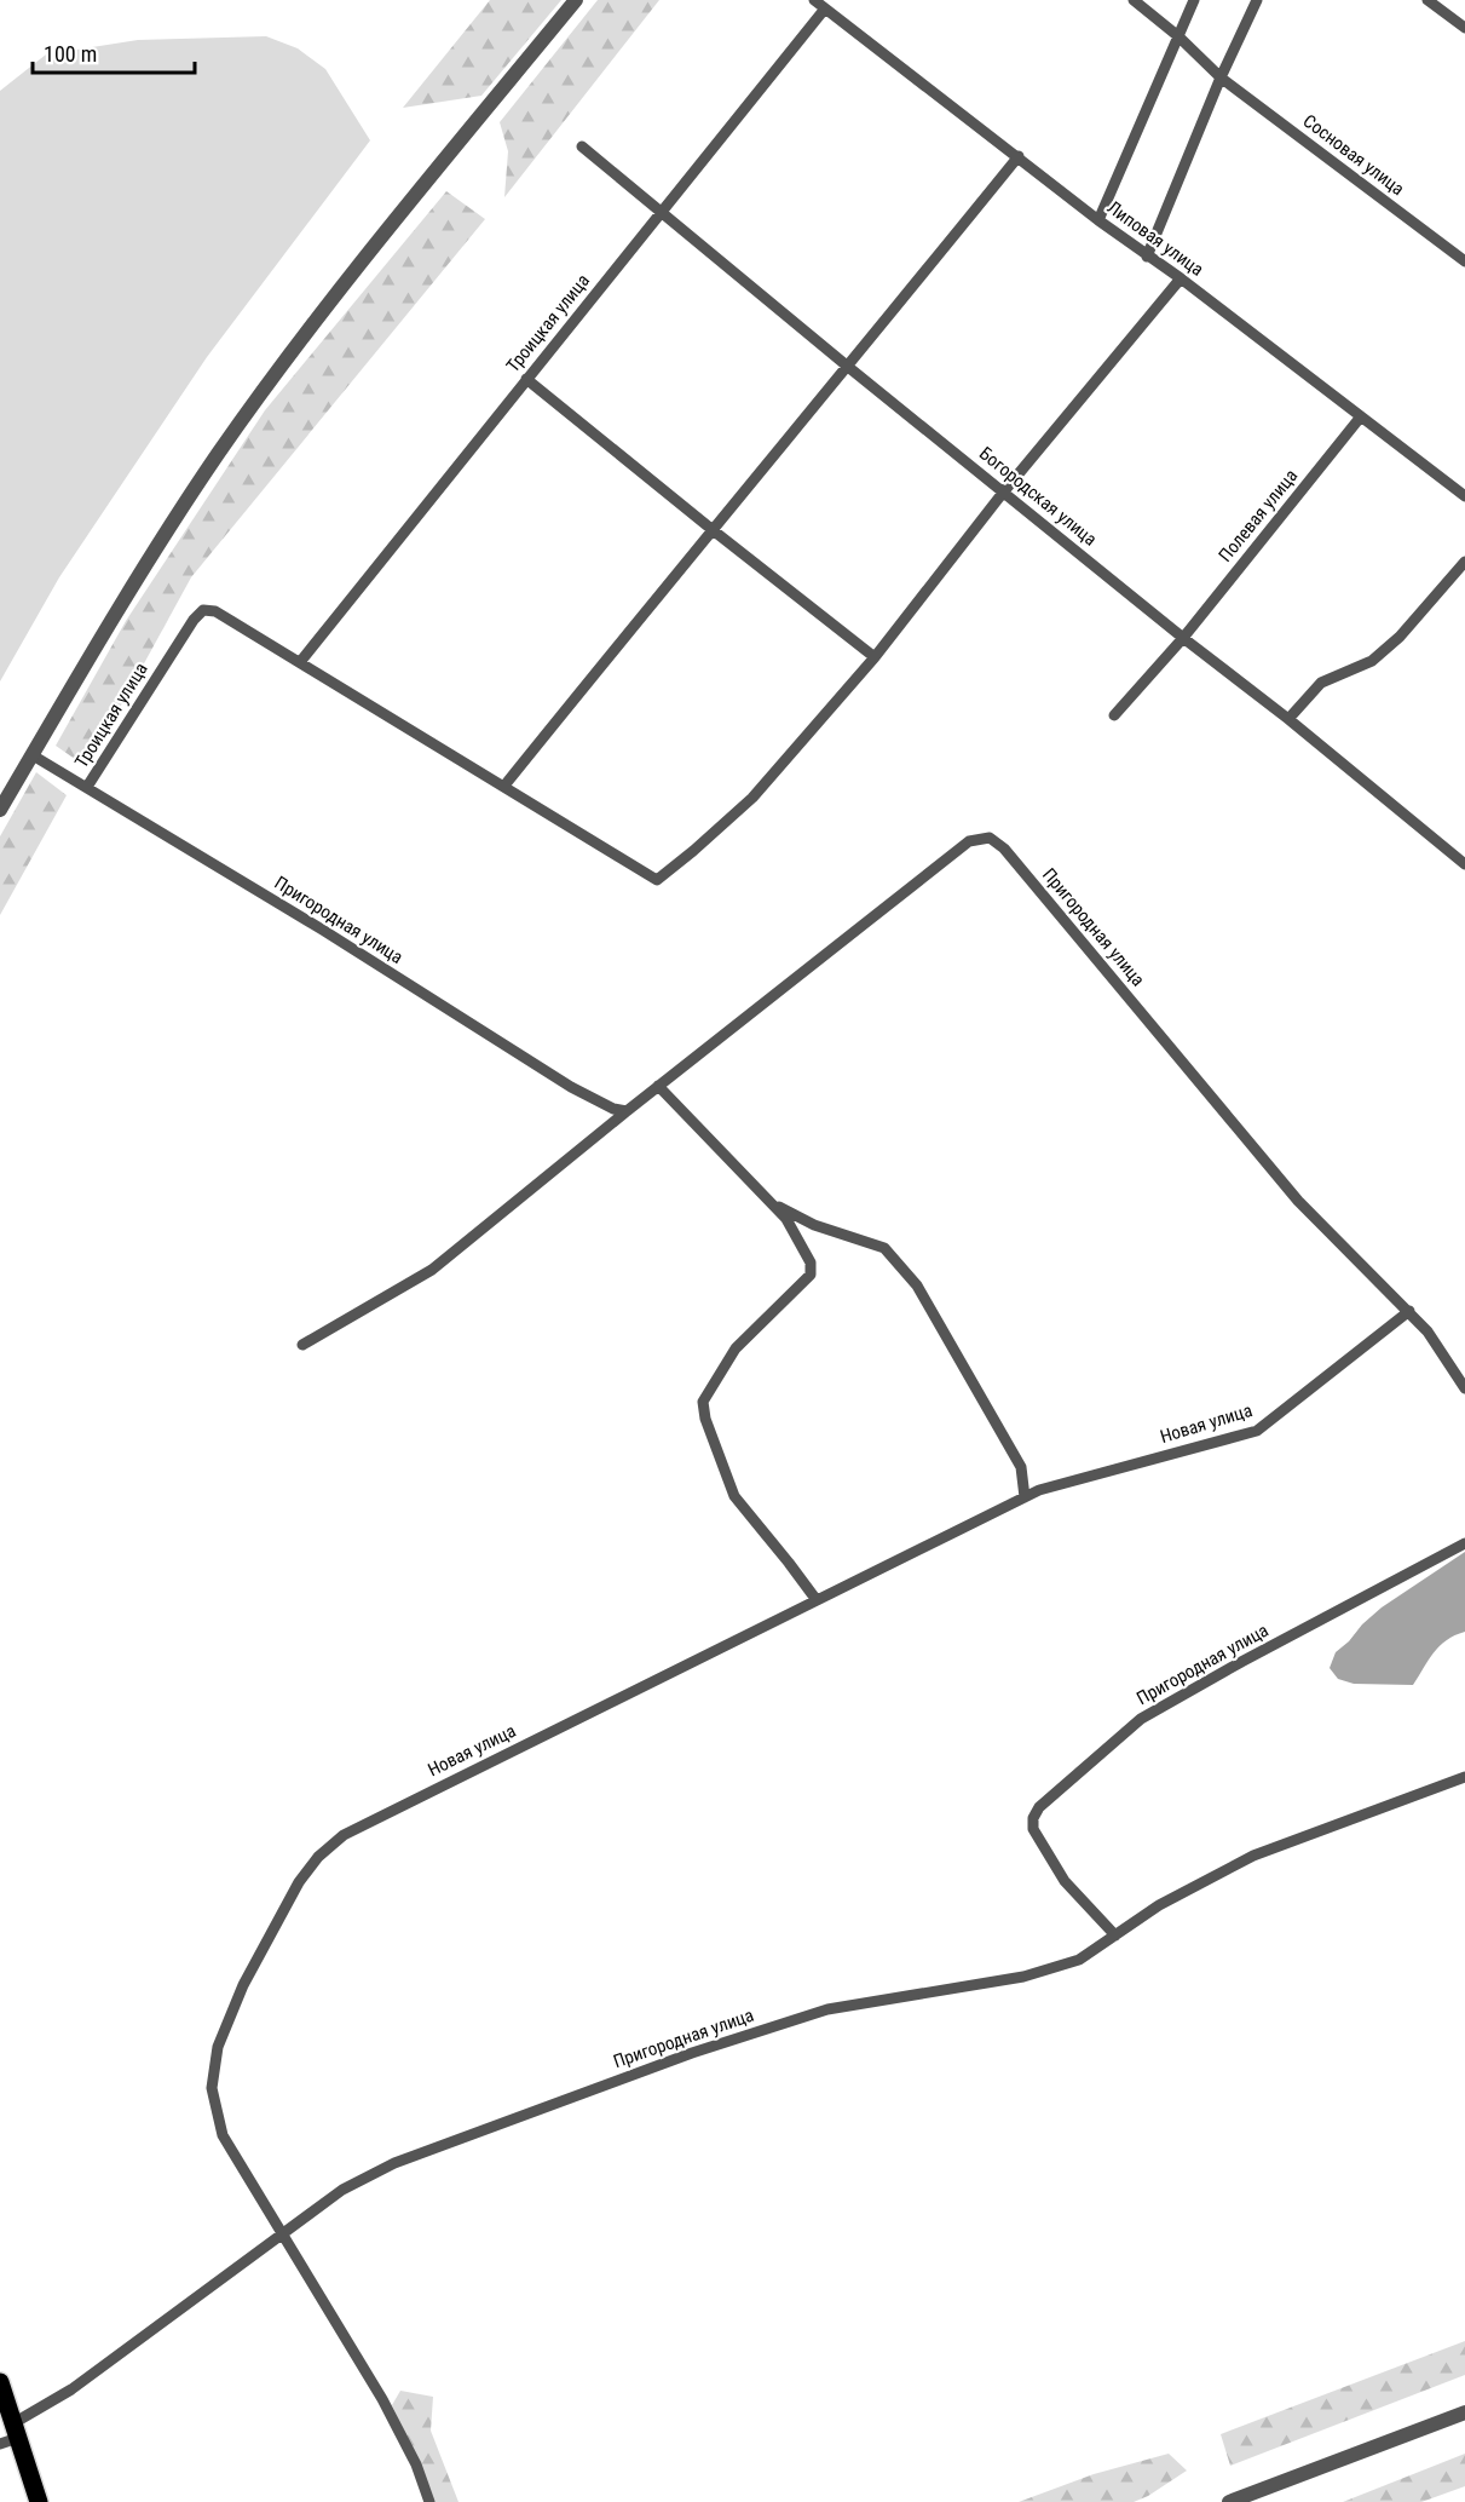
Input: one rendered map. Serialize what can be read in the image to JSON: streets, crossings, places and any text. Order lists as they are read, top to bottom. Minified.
{"streets":{"street":["Сосновая улица","Липовая улица","Троицкая улица","Богородская улица","Полевая улица","Пригородная улица","Новая улица"]},"crossings":[["Липовая улица","Троицкая улица"],["Липовая улица","Полевая улица"],["Троицкая улица","Богородская улица"],["Троицкая улица","Пригородная улица"],["Богородская улица","Полевая улица"],["Пригородная улица","Новая улица"]],"scale_bar":"100 m"}
